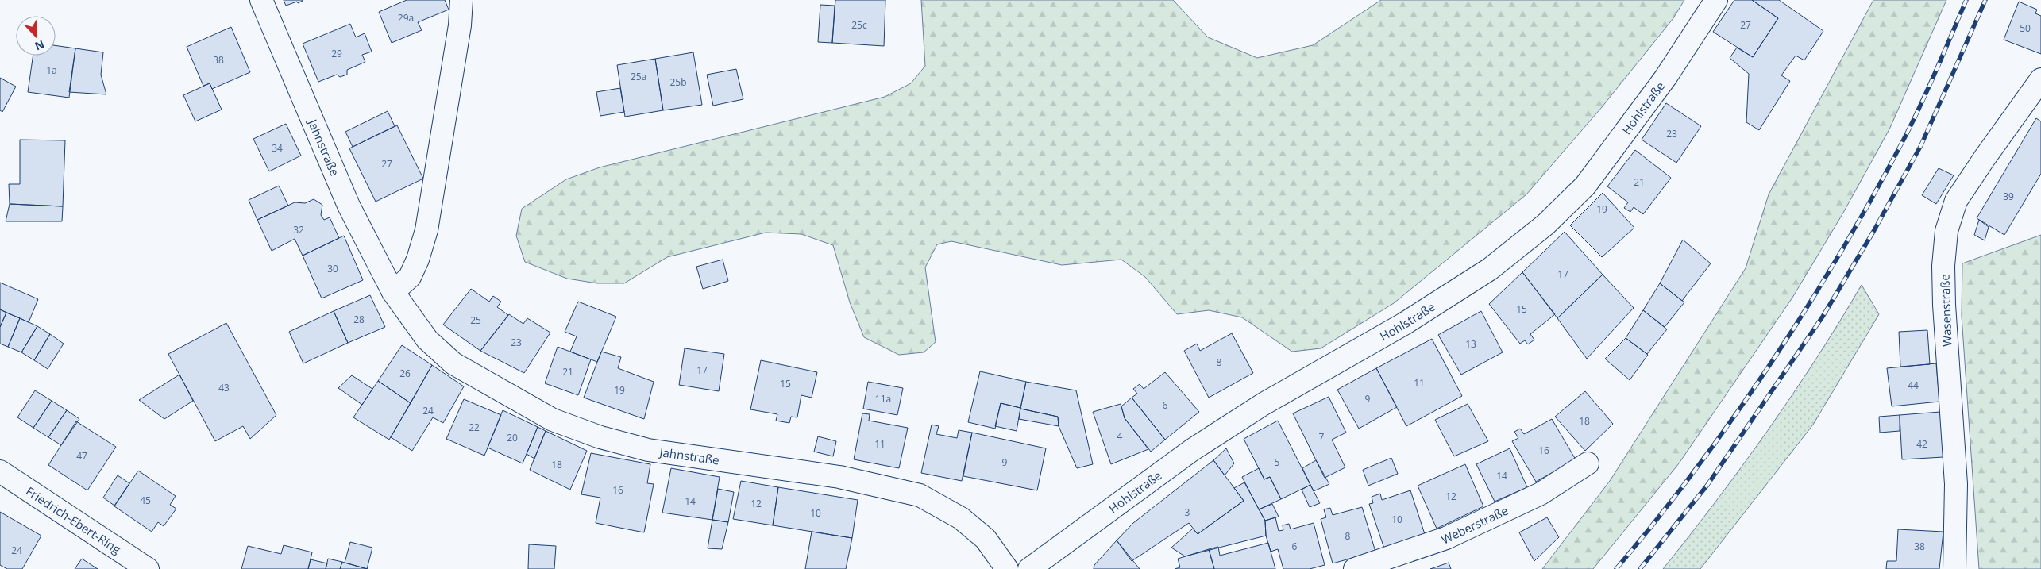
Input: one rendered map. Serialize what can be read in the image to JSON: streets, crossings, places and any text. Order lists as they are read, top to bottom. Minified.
{"streets":{"street":["Hohlstraße","Jahnstraße","Wasenstraße","Friedrich-Ebert-Ring","Weberstraße"]},"house_numbers":["29a","25c","27","50","29","38","1a","25a","25b","23","34","27","21","39","19","32","30","17","15","28","25","23","13","8","17","21","26","11","15","44","43","19","11a","9","6","24","18","22","4","7","20","11","42","16","47","9","5","18","14","16","12","45","14","12","3","10","10","8","6","38","24"],"north":"bottom"}
